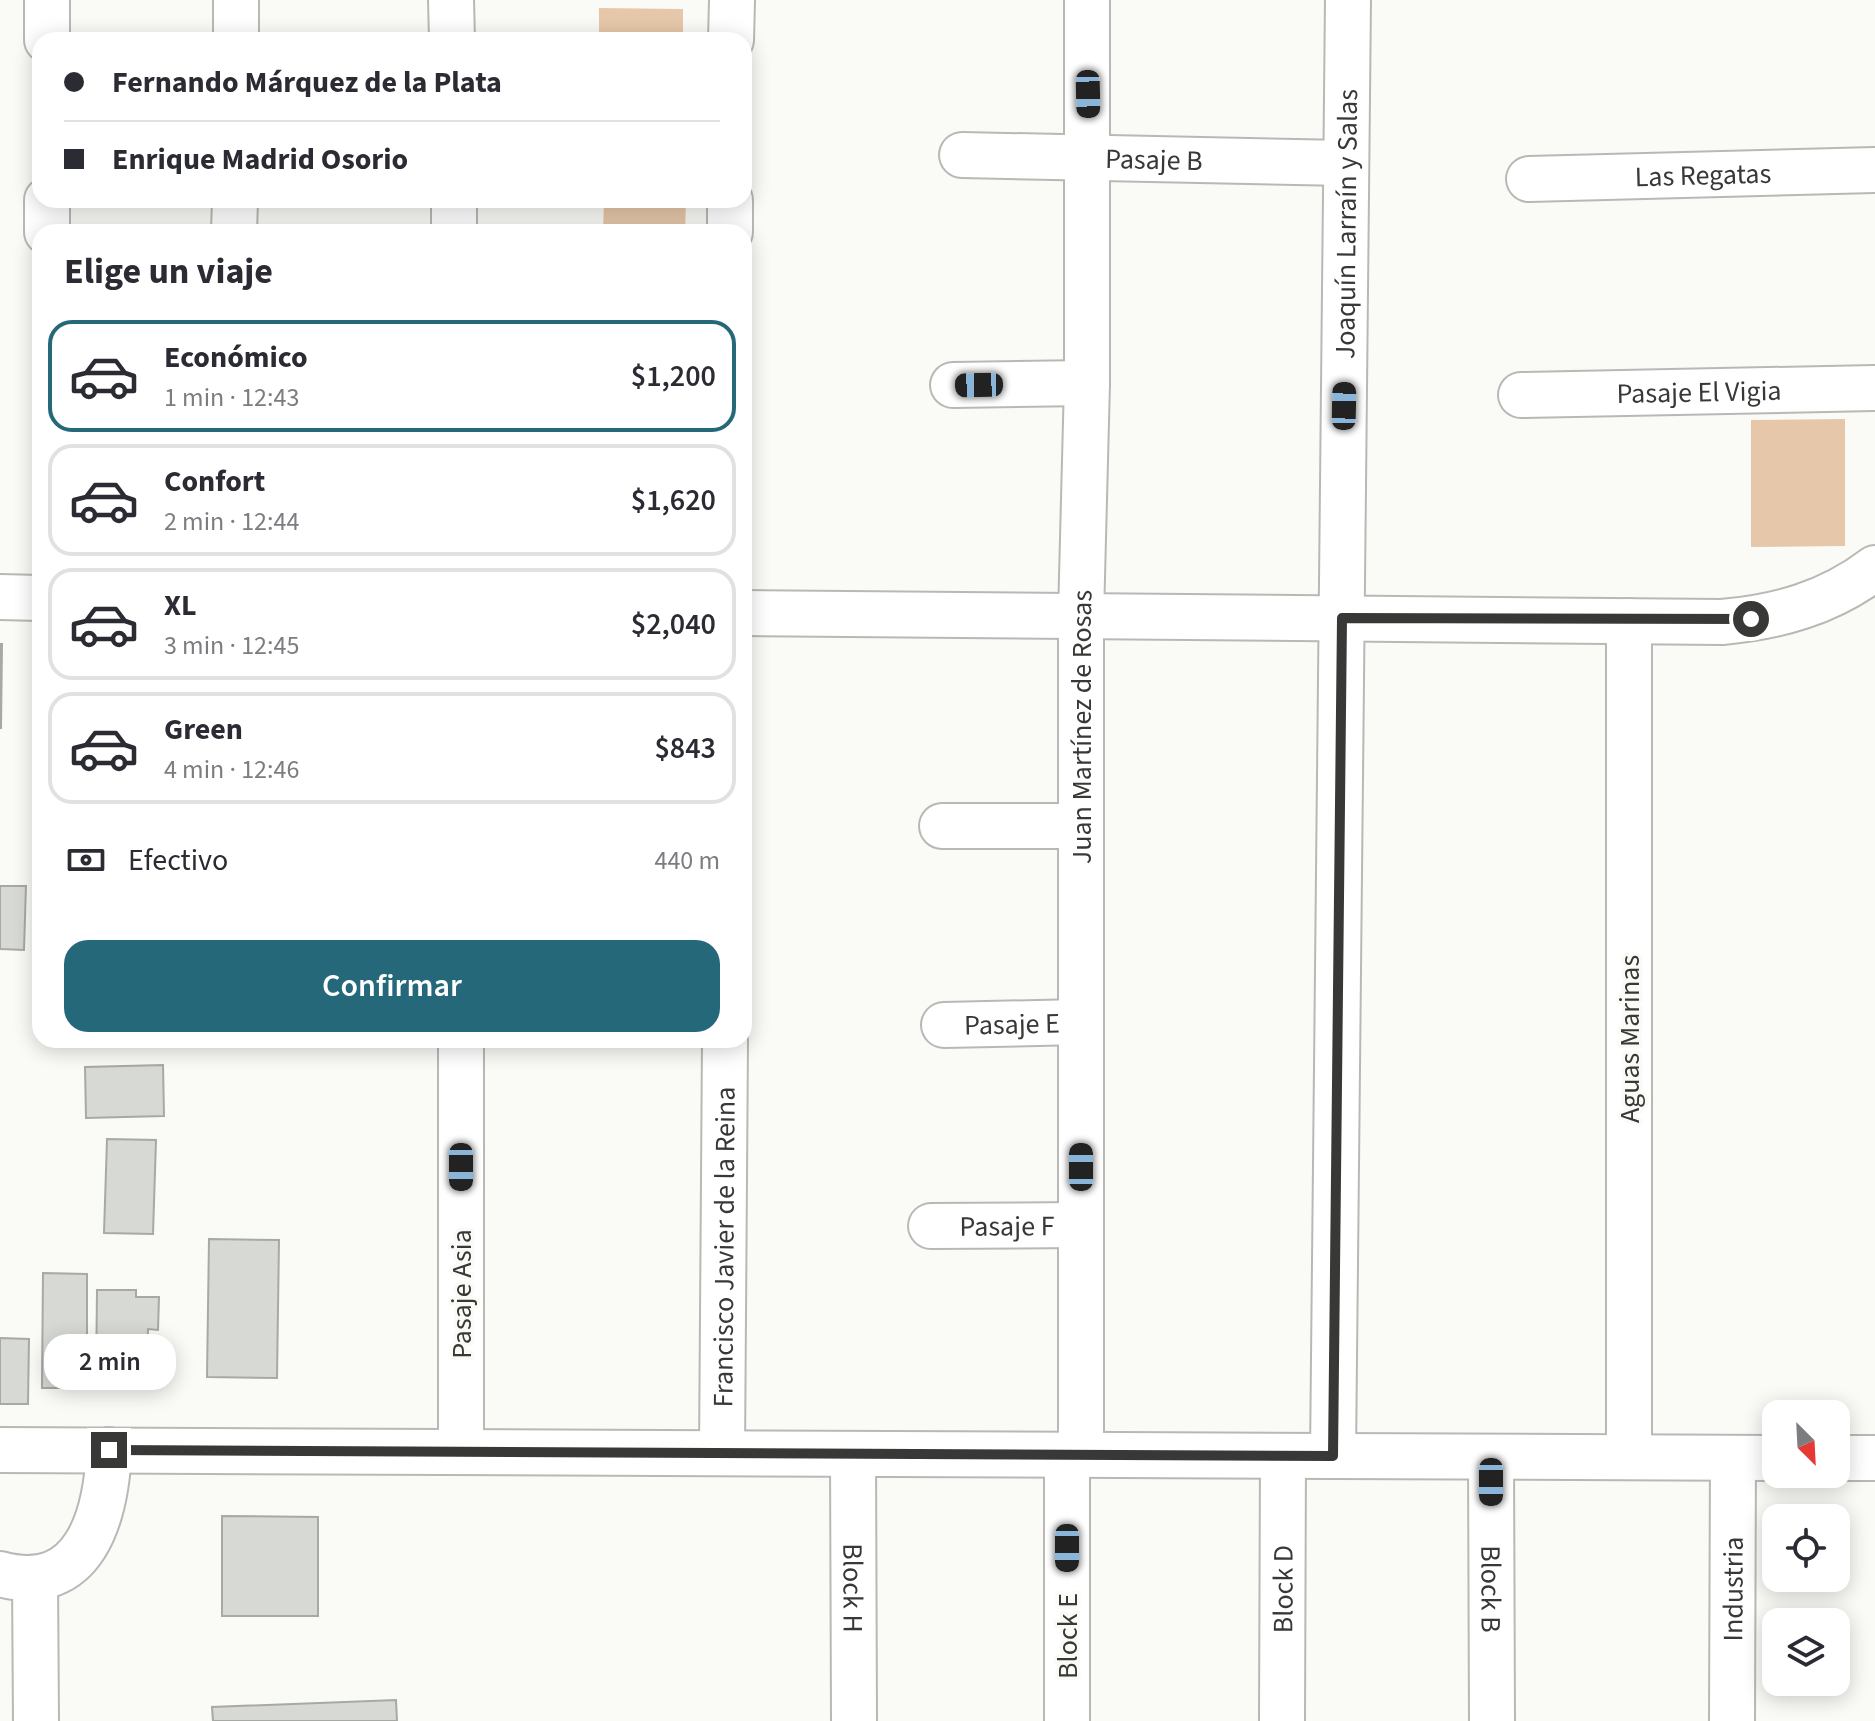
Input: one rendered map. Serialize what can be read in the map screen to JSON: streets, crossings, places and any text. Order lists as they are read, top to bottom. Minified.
{"streets":{"street":["Pasaje B","Las Regatas","Joaquín Larraín y Salas","Pasaje El Vigia","Juan Martínez de Rosas","Pasaje E","Aguas Marinas","Pasaje F","Francisco Javier de la Reina","Pasaje Asia","Block H","Block D","Block B","Industria","Block E"]},"crossings":[["Pasaje B","Joaquín Larraín y Salas"],["Pasaje B","Juan Martínez de Rosas"],["Juan Martínez de Rosas","Pasaje E"],["Juan Martínez de Rosas","Pasaje F"],["Juan Martínez de Rosas","Block E"]],"north":"bottom right","page":{"banner":["Fernando Márquez de la Plata","Enrique Madrid Osorio"],"heading":"Elige un viaje","list":[{"name":"Económico","note":"1 min · 12:43","value":"$1,200"},{"name":"Confort","note":"2 min · 12:44","value":"$1,620"},{"name":"XL","note":"3 min · 12:45","value":"$2,040"},{"name":"Green","note":"4 min · 12:46","value":"$843"}],"pay":["Efectivo","440 m"],"buttons":"Confirmar","bubble":"2 min"}}
